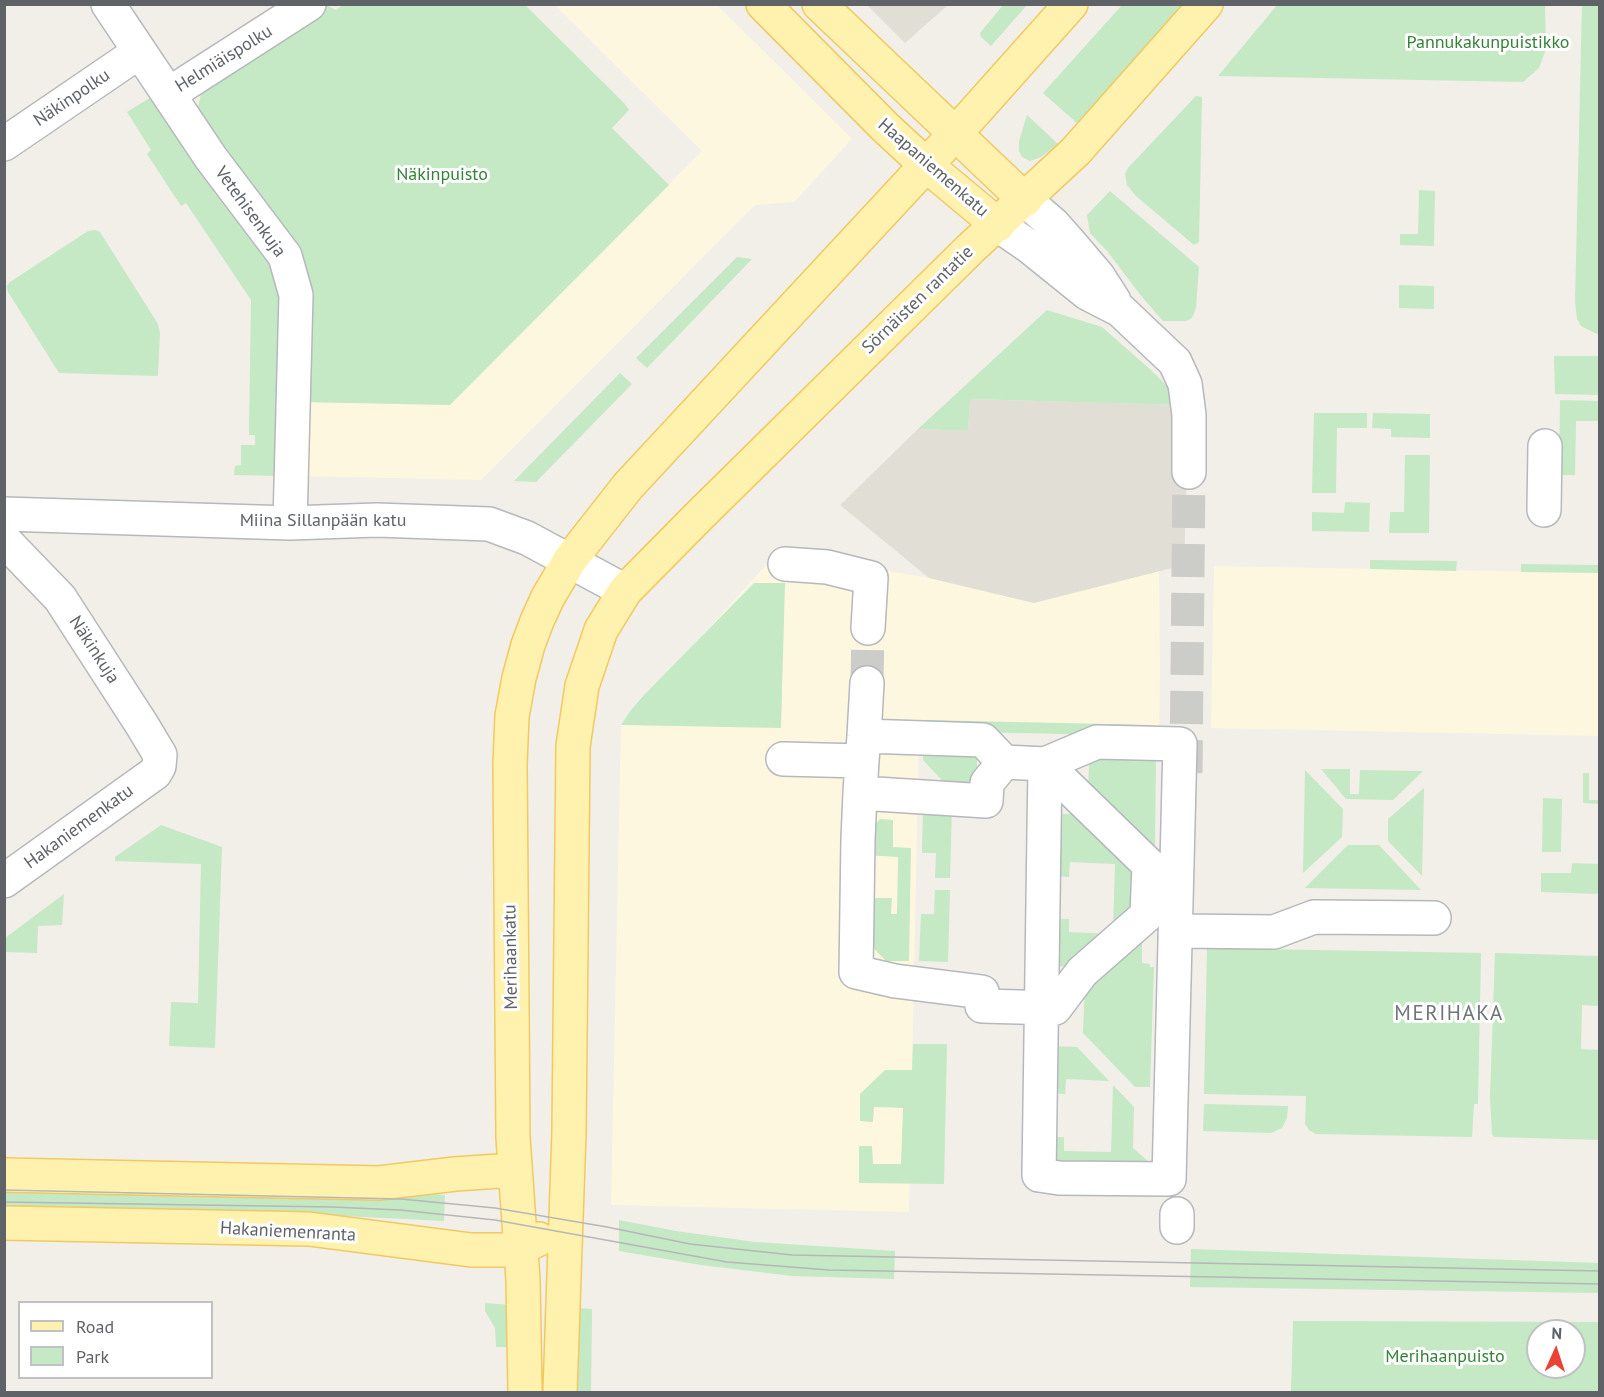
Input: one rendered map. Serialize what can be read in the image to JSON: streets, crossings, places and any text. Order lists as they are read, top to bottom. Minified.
{"streets":{"main road":["Haapaniemenkatu","Sörnäisten rantatie","Merihaankatu","Hakaniemenranta"],"street":["Helmiäispolku","Näkinpolku","Vetehisenkuja","Miina Sillanpään katu","Näkinkuja","Hakaniemenkatu"]},"crossings":[["Helmiäispolku","Vetehisenkuja"],["Näkinpolku","Vetehisenkuja"],["Haapaniemenkatu","Sörnäisten rantatie"],["Vetehisenkuja","Miina Sillanpään katu"],["Sörnäisten rantatie","Miina Sillanpään katu"],["Miina Sillanpään katu","Merihaankatu"],["Näkinkuja","Hakaniemenkatu"],["Merihaankatu","Hakaniemenranta"]],"districts":["MERIHAKA"],"parks":["Pannukakunpuistikko","Näkinpuisto","Merihaanpuisto"],"legend":["Road","Park"],"north":"top"}
